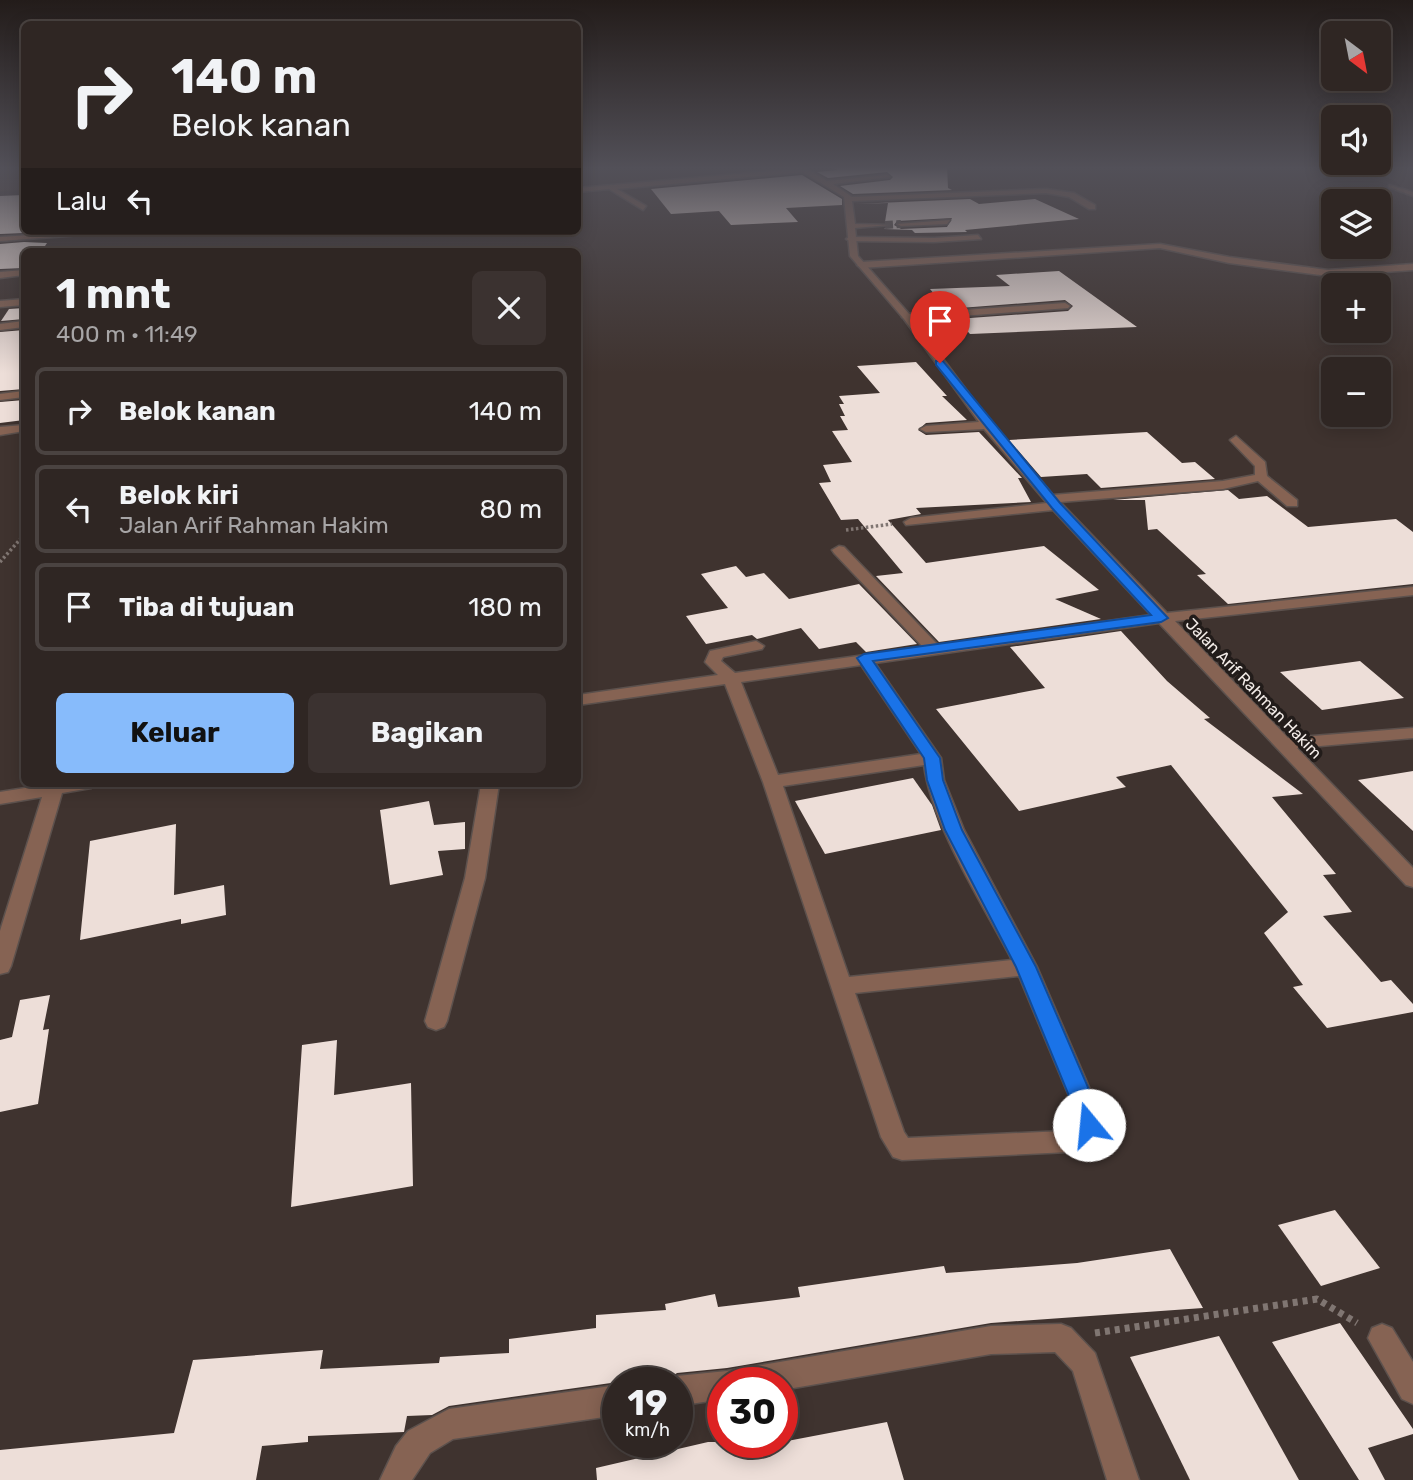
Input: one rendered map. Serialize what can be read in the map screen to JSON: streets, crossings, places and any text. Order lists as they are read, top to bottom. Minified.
{"streets":{"street":["Jalan Arif Rahman Hakim"]},"north":"bottom right","page":{"map_buttons":["+","−"],"turn":["140 m","Belok kanan"],"then":"Lalu","heading":["1 mnt","400 m · 11:49"],"list":[{"name":"Belok kanan","value":"140 m"},{"name":"Belok kiri","note":"Jalan Arif Rahman Hakim","value":"80 m"},{"name":"Tiba di tujuan","value":"180 m"}],"buttons":["Keluar","Bagikan"],"speed":"19 km/h","limit":"30"}}
